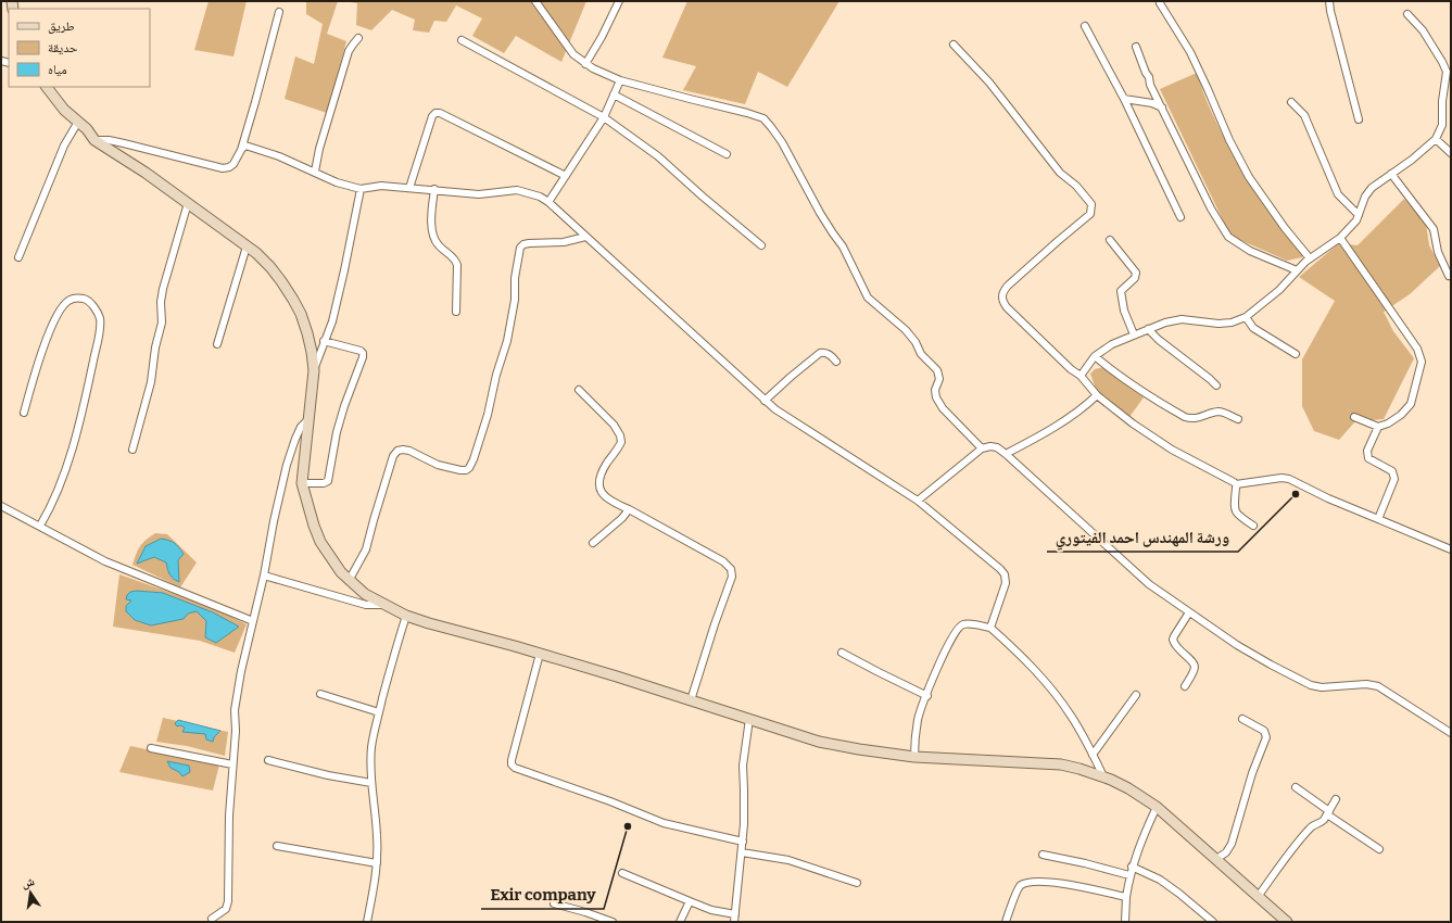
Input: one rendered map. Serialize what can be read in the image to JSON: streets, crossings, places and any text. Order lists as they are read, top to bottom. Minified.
{"places":["ورشة المهندس احمد الفيتوري","Exir company"],"legend":["طريق","حديقة","مياه"],"north":"top"}
